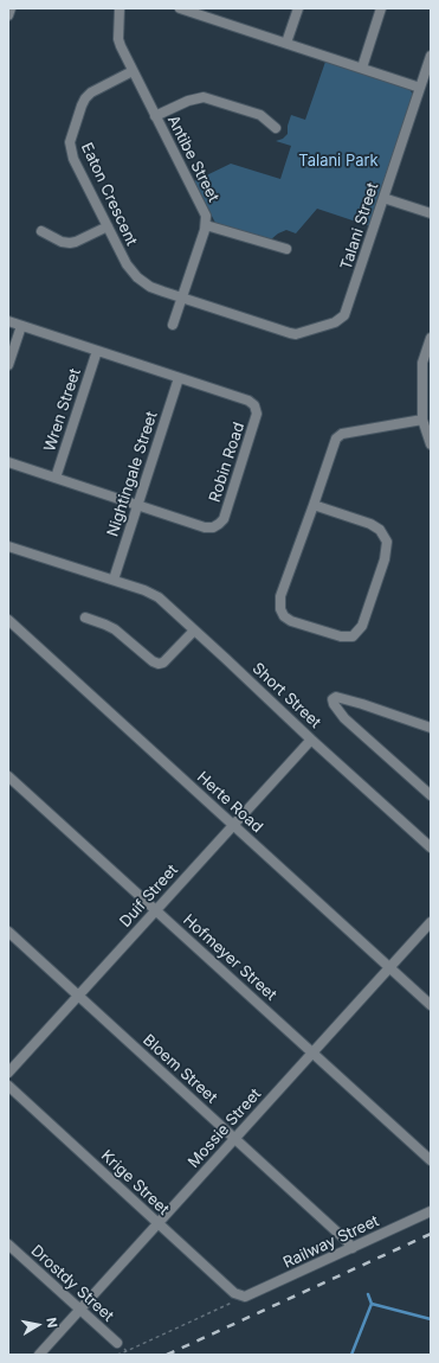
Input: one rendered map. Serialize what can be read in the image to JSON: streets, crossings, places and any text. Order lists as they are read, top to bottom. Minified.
{"streets":{"street":["Antibe Street","Eaton Crescent","Talani Street","Wren Street","Robin Road","Nightingale Street","Short Street","Herte Road","Duif Street","Hofmeyer Street","Bloem Street","Mossie Street","Krige Street","Railway Street","Drostdy Street"]},"crossings":[["Antibe Street","Eaton Crescent"],["Antibe Street","Talani Street"],["Eaton Crescent","Talani Street"],["Wren Street","Robin Road"],["Robin Road","Nightingale Street"],["Nightingale Street","Short Street"],["Short Street","Duif Street"],["Herte Road","Duif Street"],["Herte Road","Mossie Street"],["Duif Street","Hofmeyer Street"],["Duif Street","Bloem Street"],["Hofmeyer Street","Mossie Street"],["Bloem Street","Mossie Street"],["Bloem Street","Railway Street"],["Mossie Street","Krige Street"],["Mossie Street","Drostdy Street"],["Krige Street","Railway Street"]],"parks":["Talani Park"],"north":"right"}
